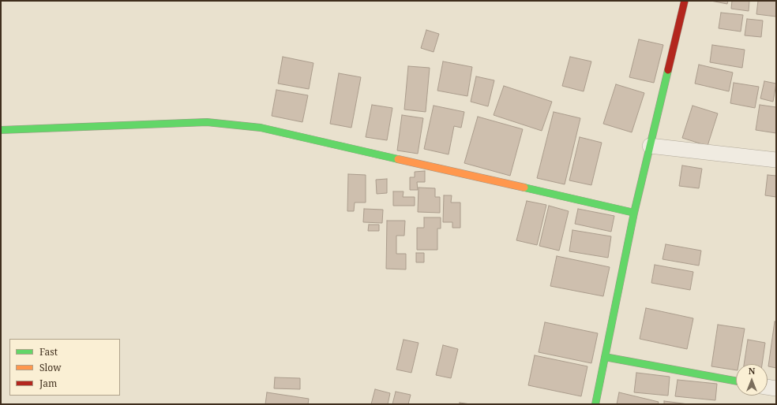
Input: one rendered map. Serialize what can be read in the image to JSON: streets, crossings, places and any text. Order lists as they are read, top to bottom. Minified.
{"legend":["Fast","Slow","Jam"],"north":"top"}
